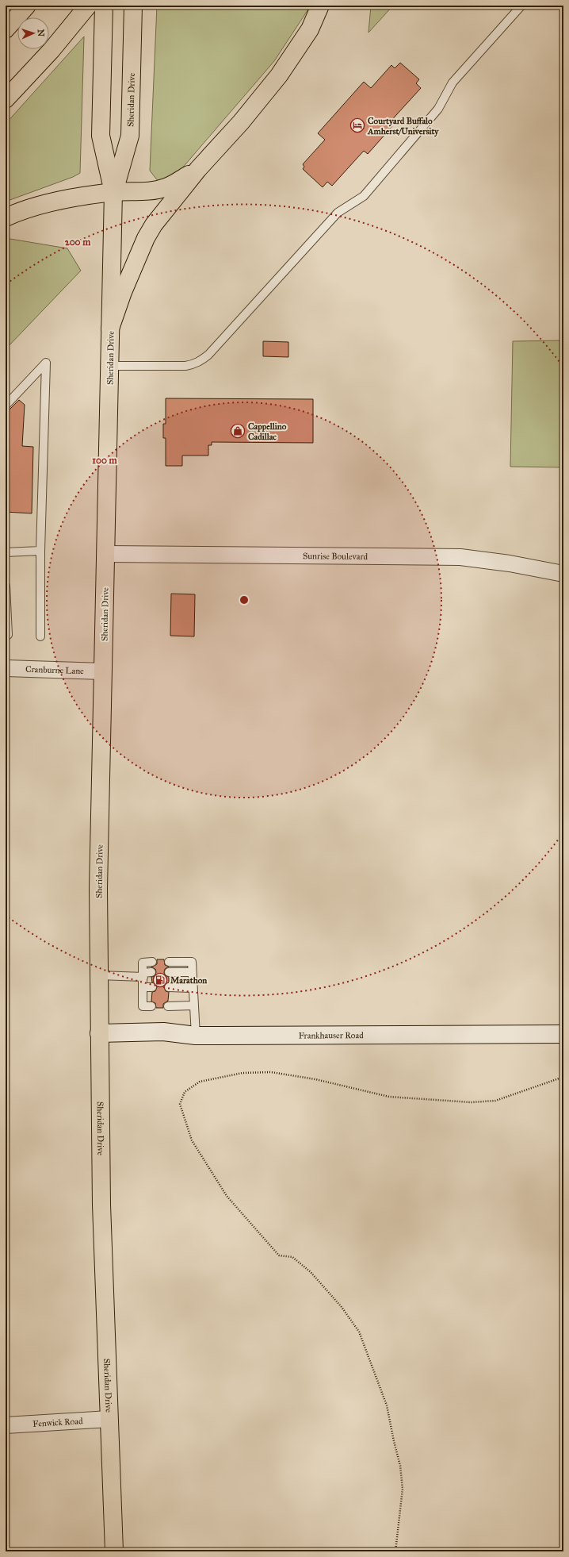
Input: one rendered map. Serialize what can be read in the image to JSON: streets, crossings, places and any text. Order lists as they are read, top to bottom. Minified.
{"streets":{"main road":["Sheridan Drive"],"street":["Sunrise Boulevard","Cranburne Lane","Frankhauser Road","Fenwick Road"]},"crossings":[["Sheridan Drive","Sunrise Boulevard"],["Sheridan Drive","Cranburne Lane"],["Sheridan Drive","Frankhauser Road"],["Sheridan Drive","Fenwick Road"]],"places":{"hotel":["Courtyard Buffalo Amherst/University"],"shop":["Cappellino Cadillac"],"fuel station":["Marathon"]},"north":"right","rings":["200 m","100 m"]}
